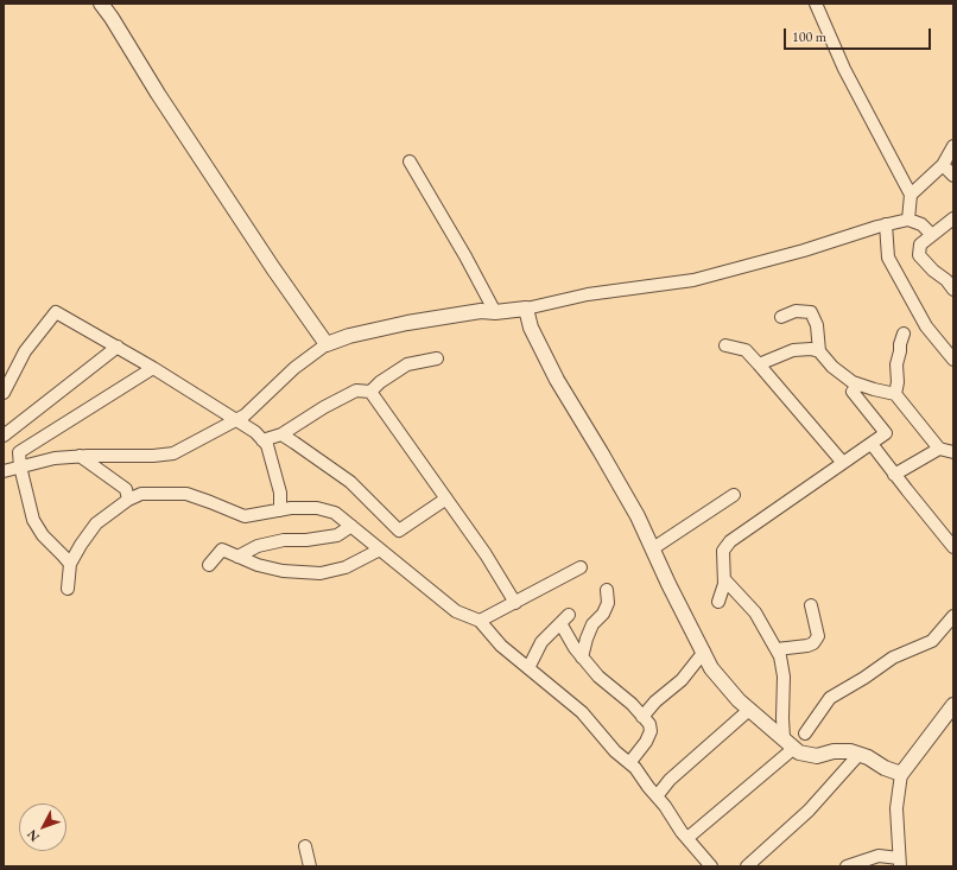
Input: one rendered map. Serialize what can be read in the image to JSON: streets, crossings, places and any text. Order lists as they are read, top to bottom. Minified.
{"scale_bar":"100 m","north":"bottom left"}
